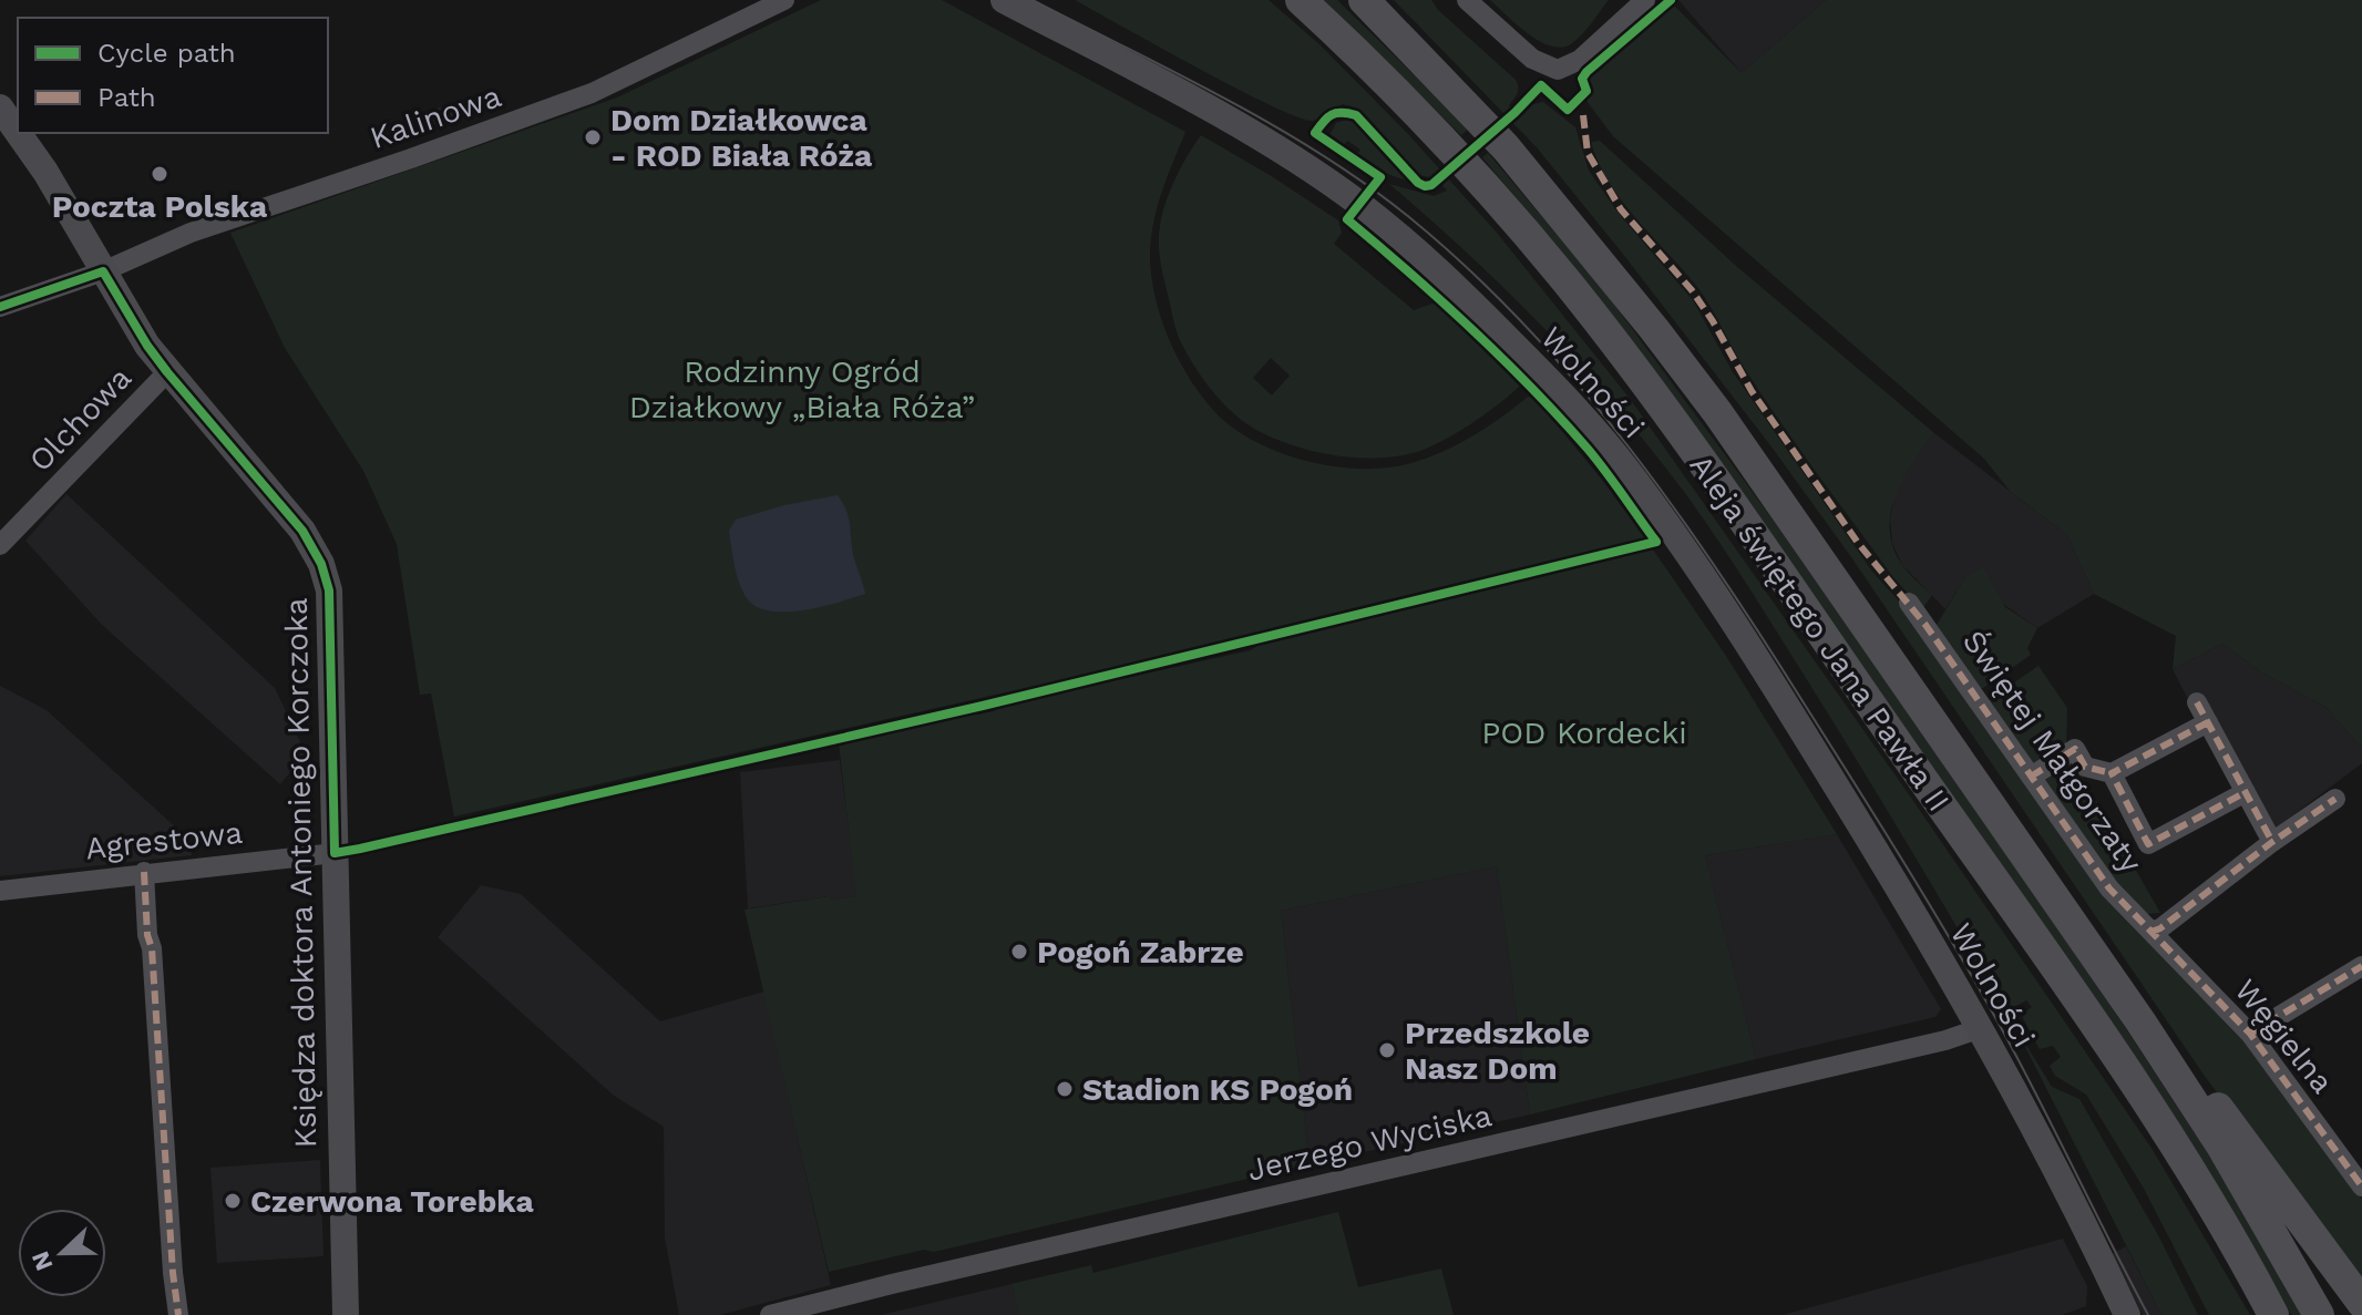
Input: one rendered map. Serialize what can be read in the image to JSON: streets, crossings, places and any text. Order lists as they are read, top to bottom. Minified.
{"streets":{"main road":["Aleja świętego Jana Pawła II"],"street":["Kalinowa","Wolności","Olchowa","Świętej Małgorzaty","Agrestowa","Księdza doktora Antoniego Korczoka","Węgielna","Jerzego Wyciska"]},"crossings":[["Kalinowa","Księdza doktora Antoniego Korczoka"],["Wolności","Jerzego Wyciska"],["Olchowa","Księdza doktora Antoniego Korczoka"],["Świętej Małgorzaty","Węgielna"],["Agrestowa","Księdza doktora Antoniego Korczoka"]],"parks":["Rodzinny Ogród Działkowy „Biała Róża”","POD Kordecki"],"places":["Dom Działkowca - ROD Biała Róża","Poczta Polska","Pogoń Zabrze","Przedszkole Nasz Dom","Stadion KS Pogoń","Czerwona Torebka"],"legend":["Cycle path","Path"],"north":"left"}
